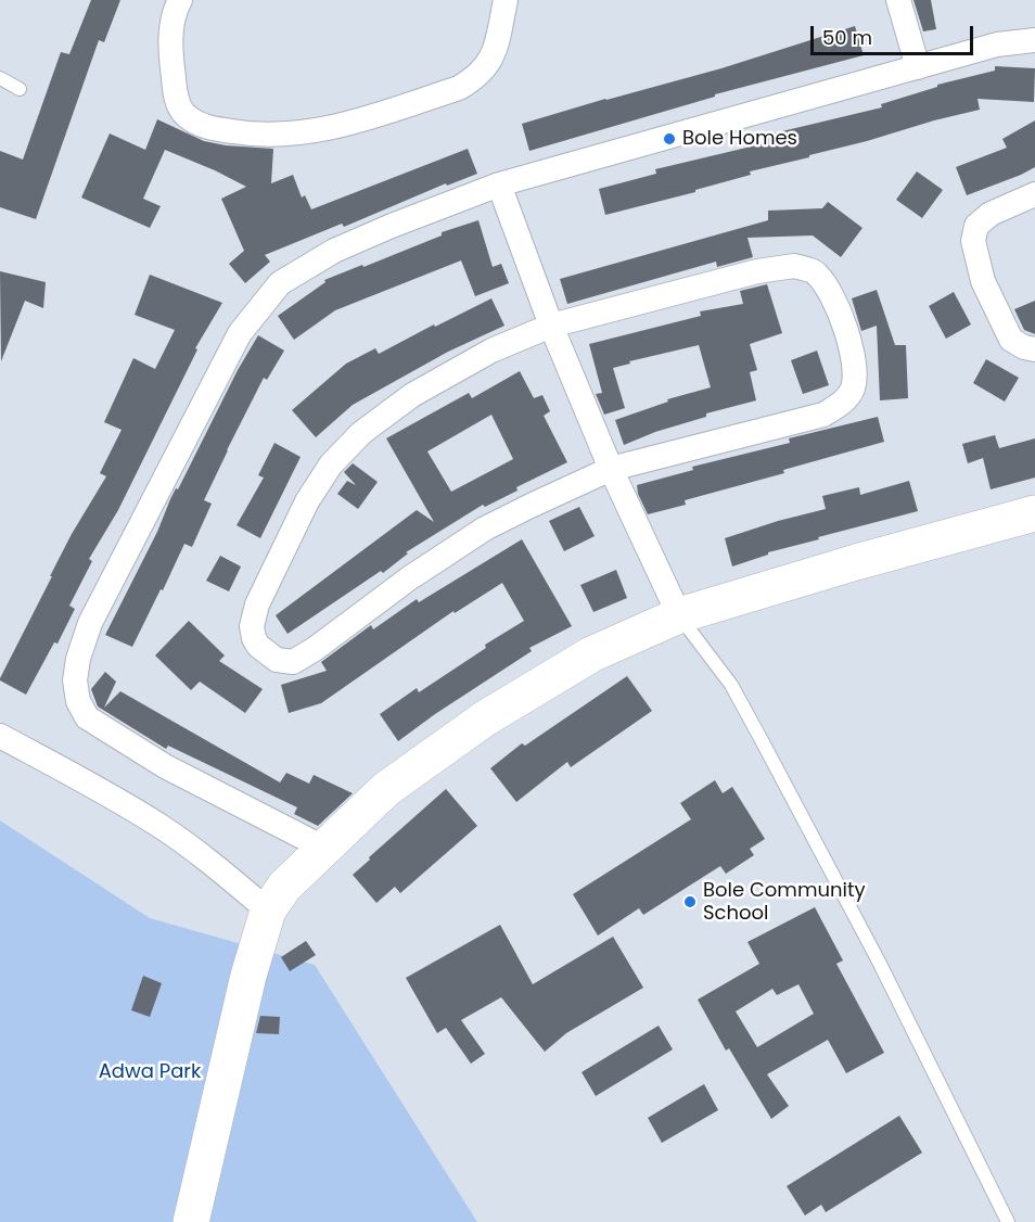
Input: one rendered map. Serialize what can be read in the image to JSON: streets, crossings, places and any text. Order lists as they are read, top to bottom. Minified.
{"parks":["Adwa Park"],"places":["Bole Homes","Bole Community School"],"scale_bar":"50 m"}
